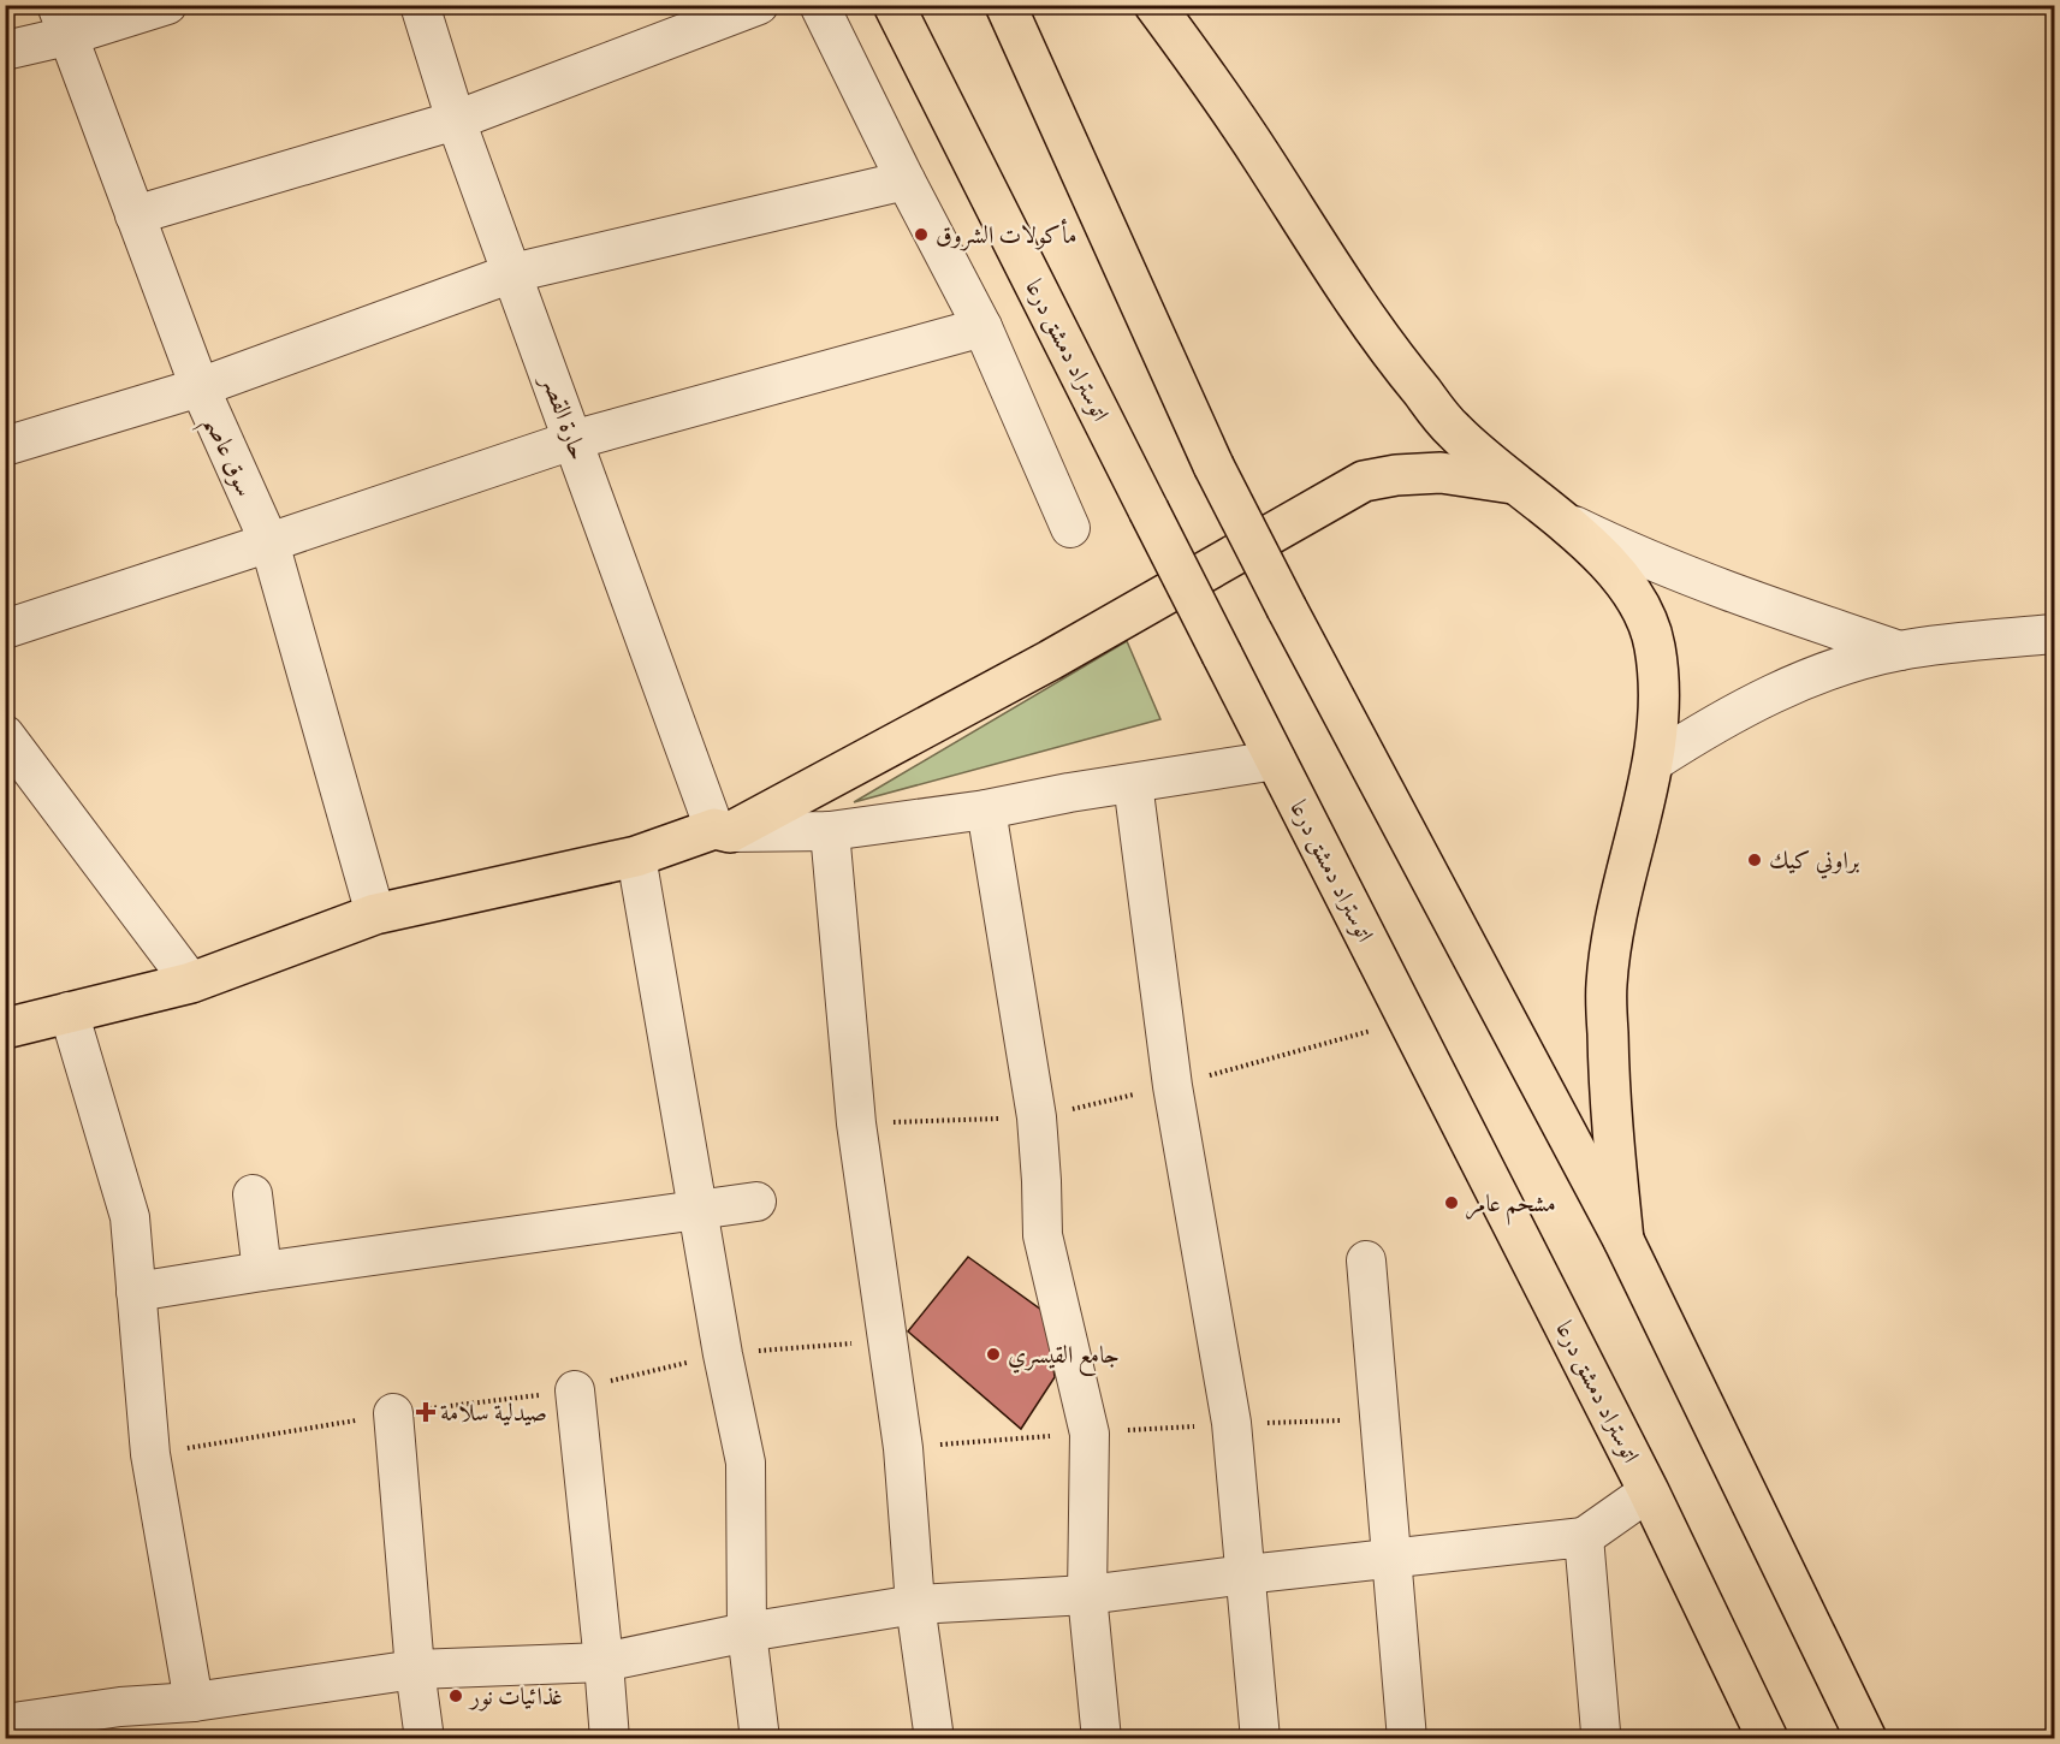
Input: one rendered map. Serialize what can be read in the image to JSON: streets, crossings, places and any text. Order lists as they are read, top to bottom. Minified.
{"streets":{"main road":["اتوستراد دمشق درعا"],"street":["حارة القصر","سوق عاصم"]},"places":{"other":["مأكولات الشروق","براوني كيك","مشحم عامر","جامع القيسري","غذائيات نور"],"health":["صيدلية سلامة"]}}
